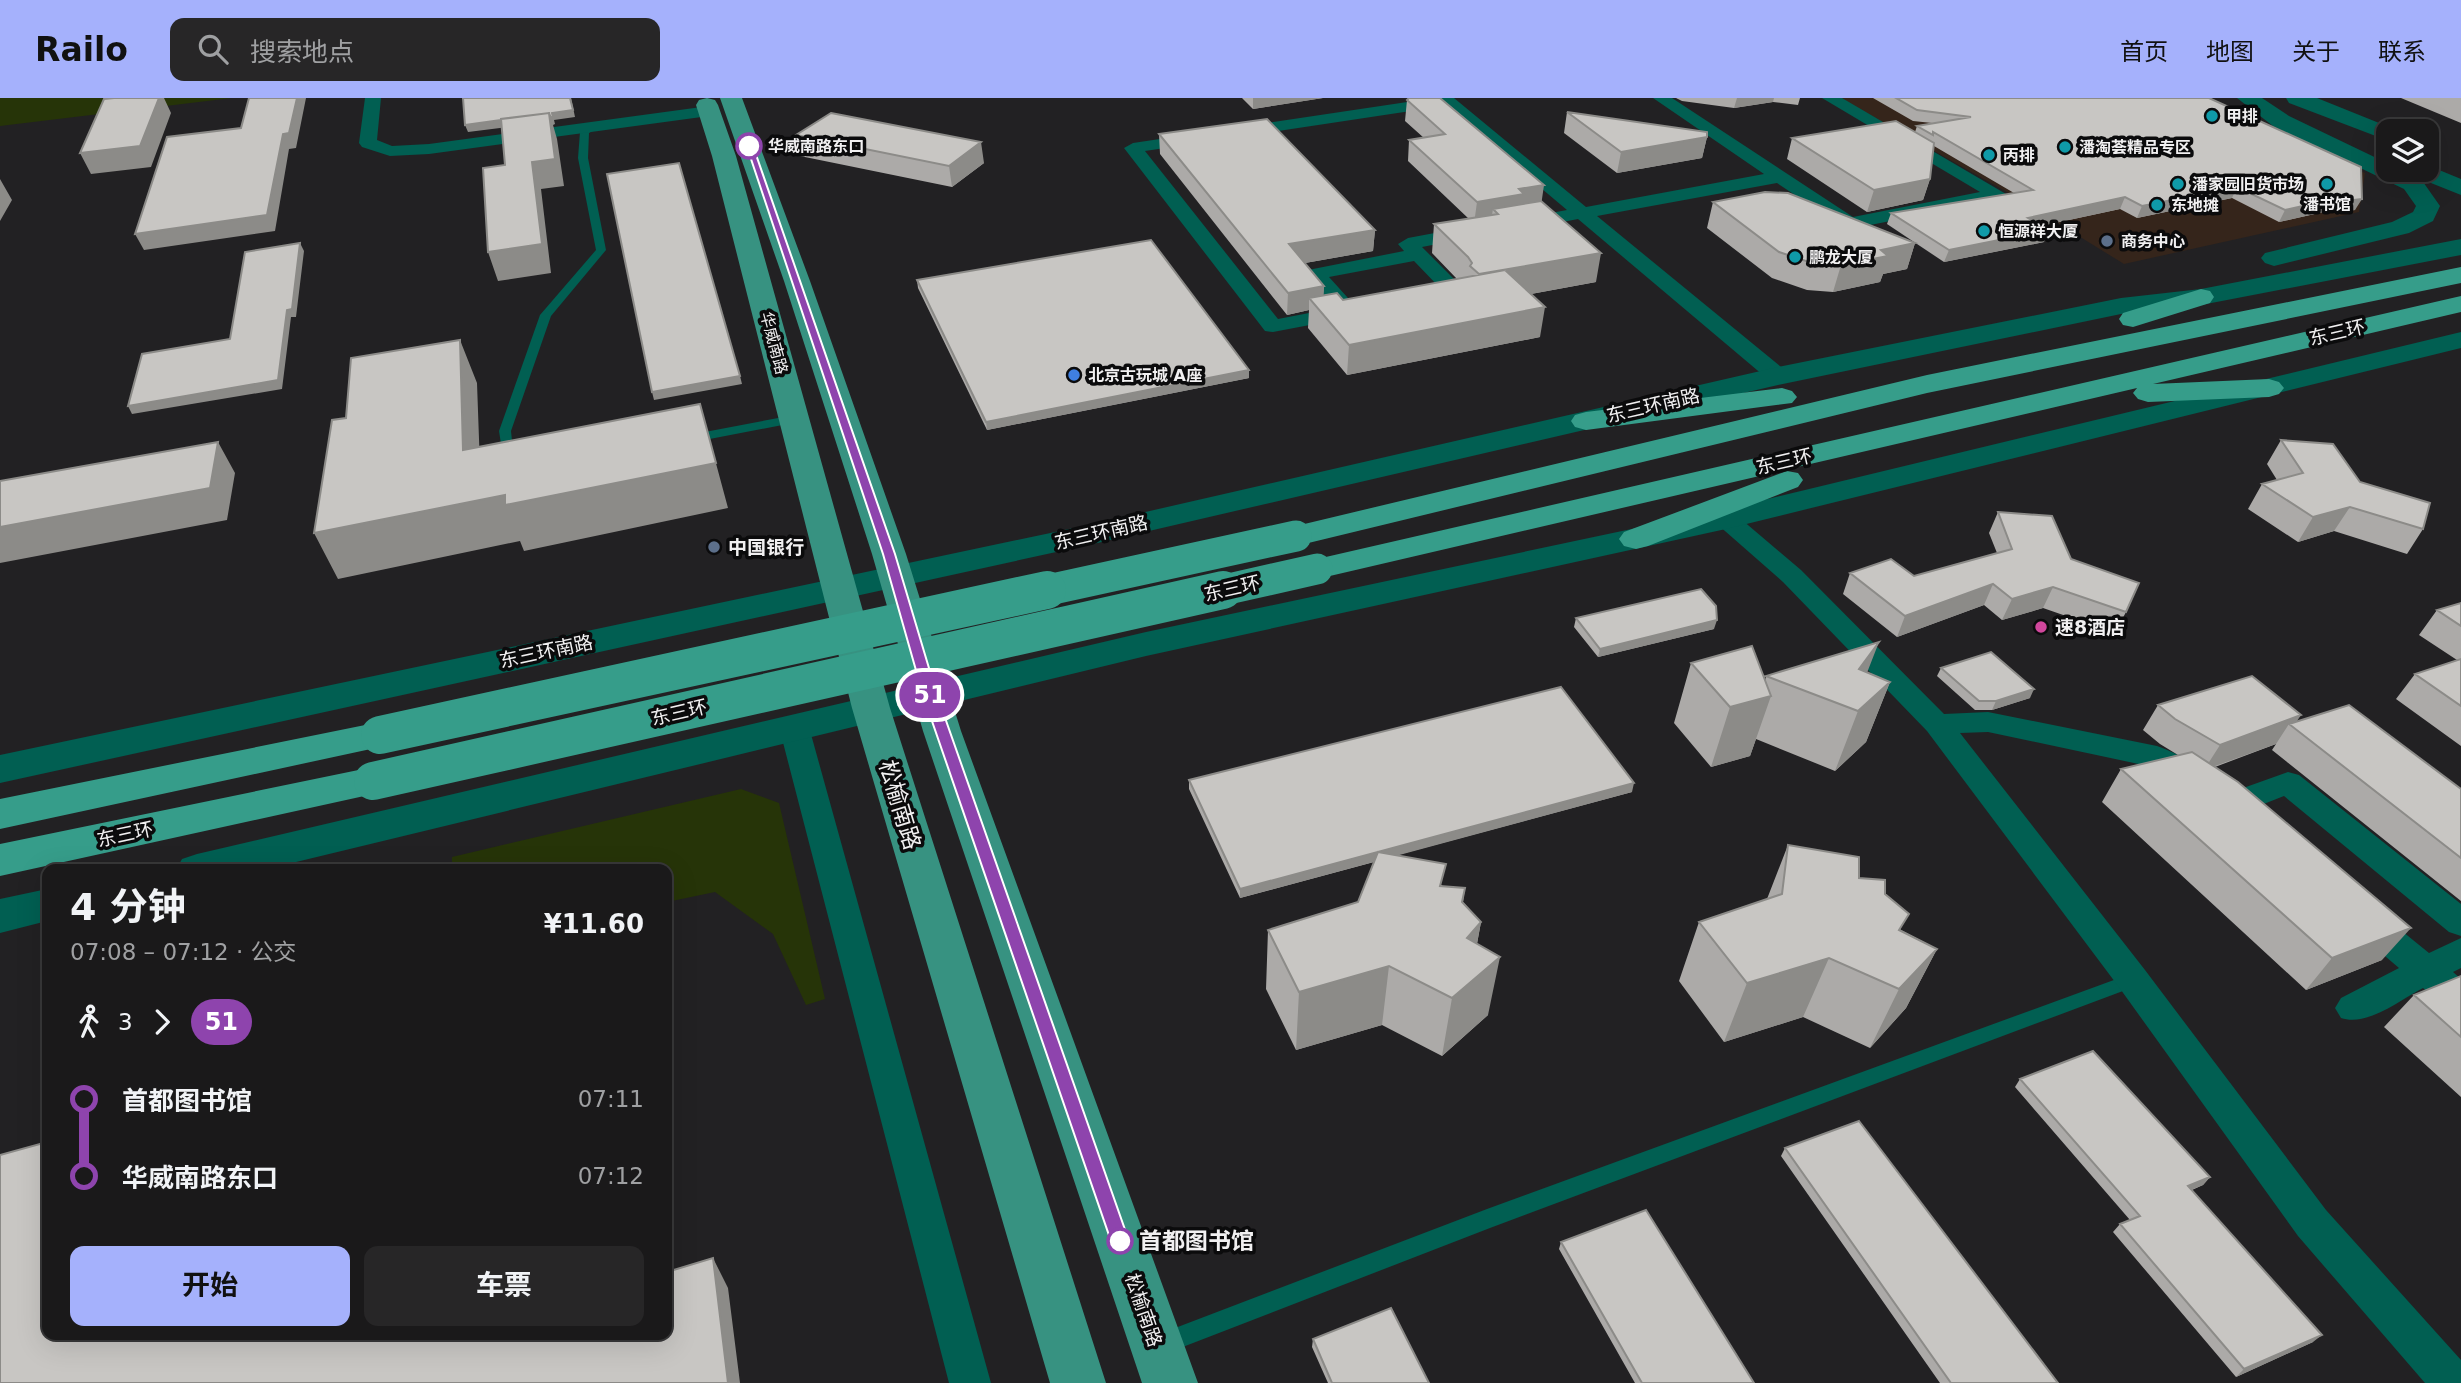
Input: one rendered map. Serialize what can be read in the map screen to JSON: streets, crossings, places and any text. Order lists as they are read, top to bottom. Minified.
{"streets":{"highway":["东三环"],"main road":["华威南路","松榆南路"],"street":["东三环南路"]},"crossings":[["华威南路","东三环南路"],["华威南路","松榆南路"],["东三环南路","松榆南路"]],"places":["甲排","华威南路东口","潘淘荟精品专区","丙排","潘家园旧货市场","潘书馆","东地摊","恒源祥大厦","商务中心","鹏龙大厦","北京古玩城 A座","中国银行","速8酒店","首都图书馆"],"lines":["bus line 51"],"page":{"header":"Railo","search":"搜索地点","nav":["首页","地图","关于","联系"],"on_map":"51","heading":["4 分钟","07:08 – 07:12 · 公交","¥11.60"],"legs":["3","51"],"list":[{"name":"首都图书馆","value":"07:11"},{"name":"华威南路东口","value":"07:12"}],"buttons":["开始","车票"]}}
